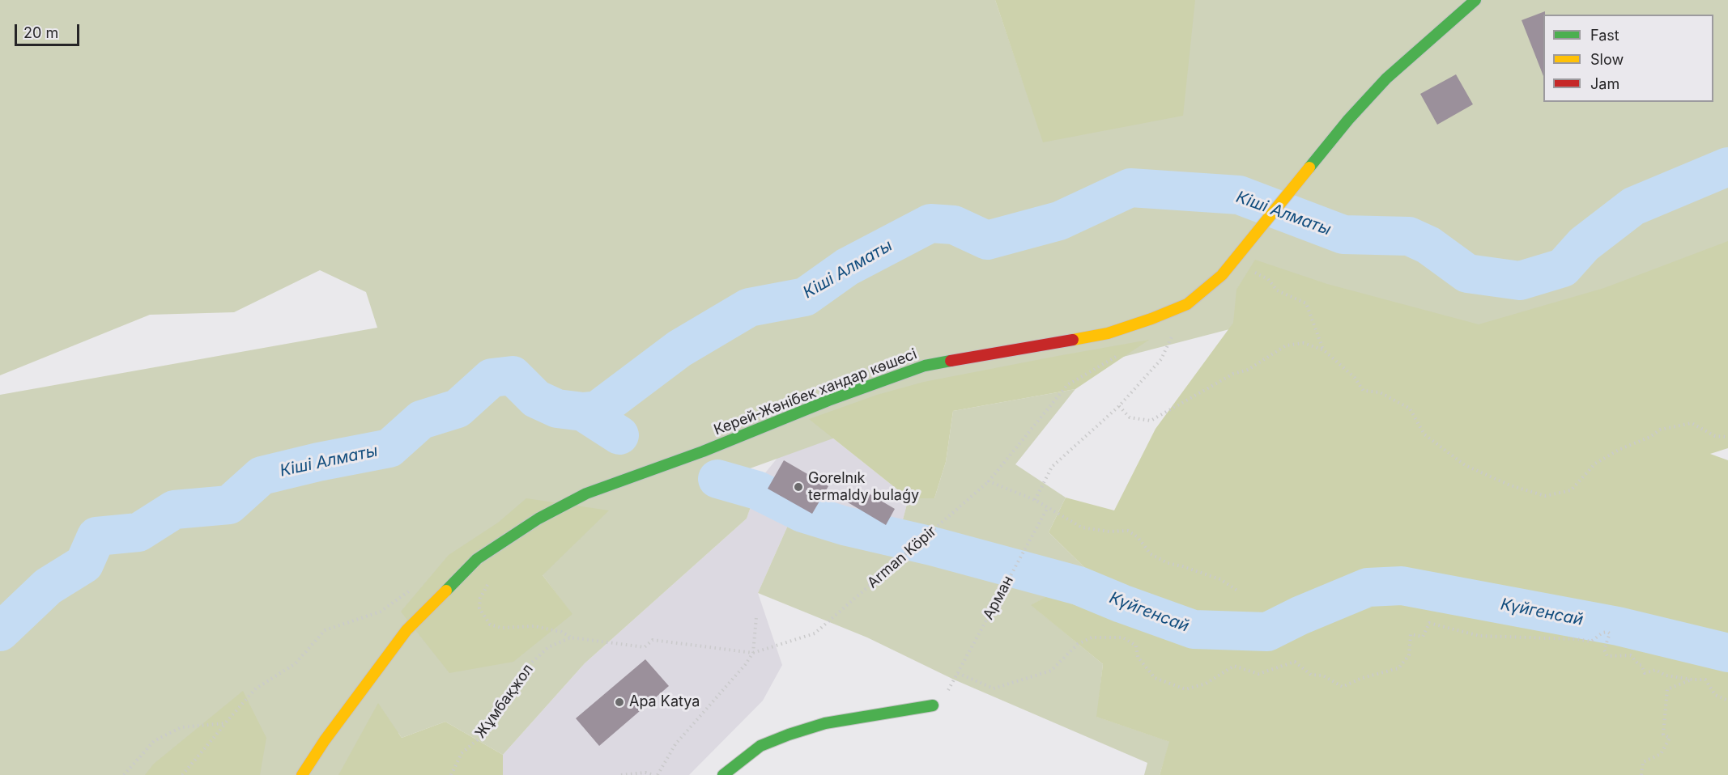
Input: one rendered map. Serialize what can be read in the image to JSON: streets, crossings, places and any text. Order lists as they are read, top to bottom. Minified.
{"streets":{"street":["Керей-Жәнібек хандар көшесі"],"path":["Arman Köpir","Арман","Жұмбақжол"]},"water":["Кіші Алматы","Күйгенсай"],"places":["Gorelnık termaldy bulaǵy","Apa Katya"],"legend":["Fast","Slow","Jam"],"scale_bar":"20 m"}
